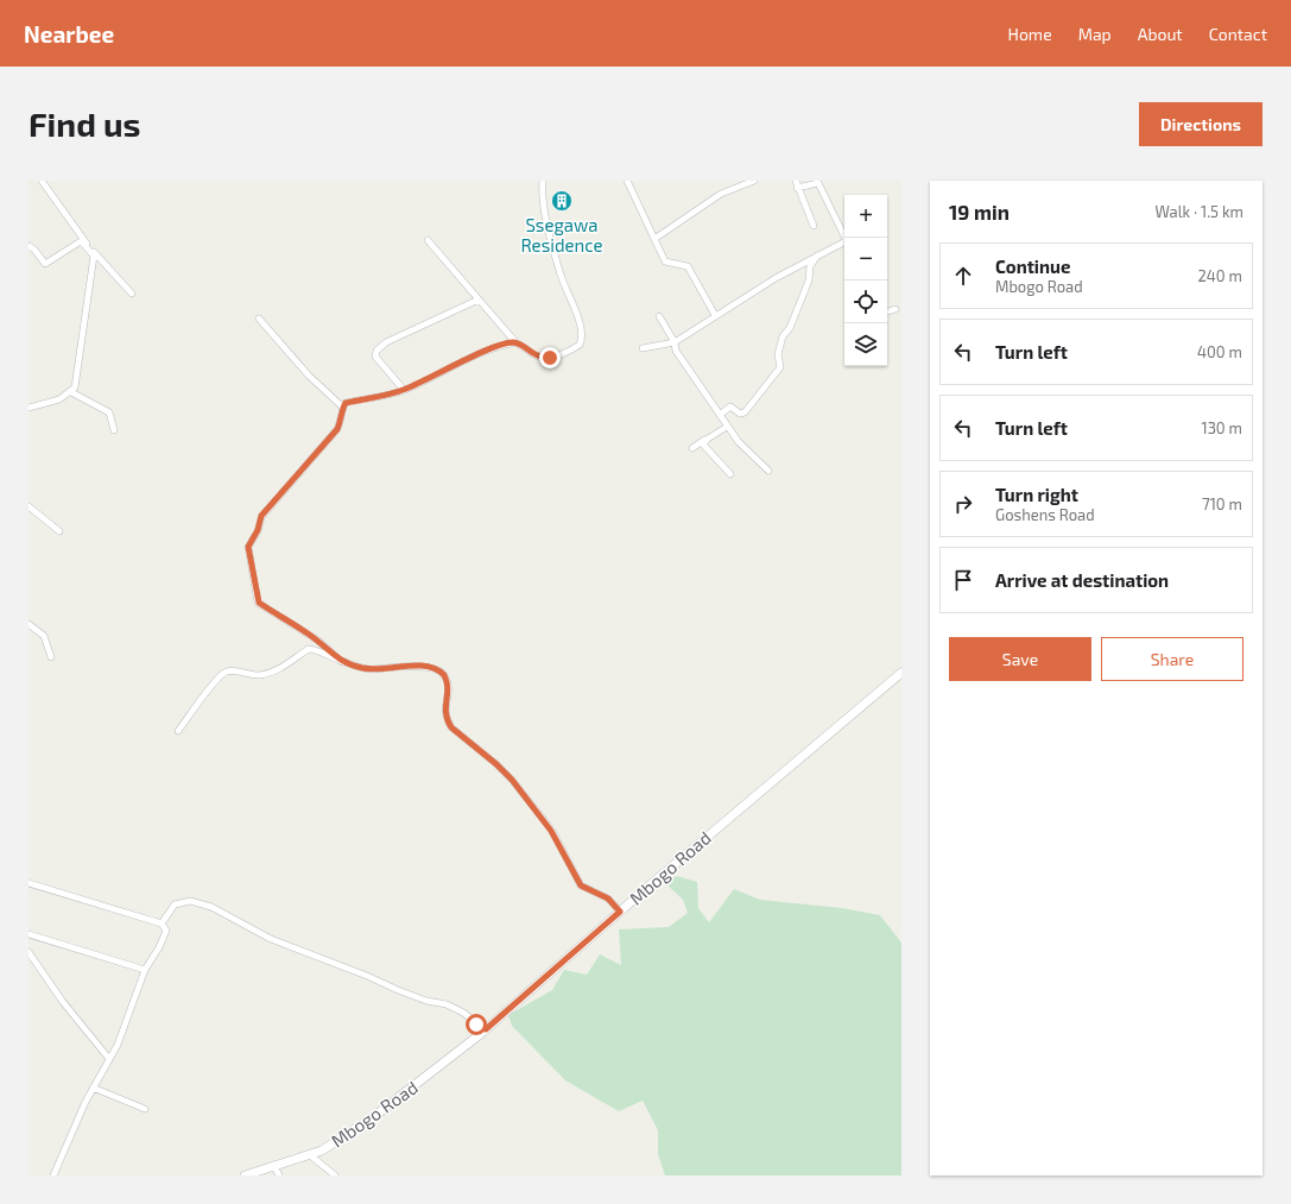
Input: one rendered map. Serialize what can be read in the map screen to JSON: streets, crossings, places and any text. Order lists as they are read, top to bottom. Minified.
{"streets":{"main road":["Mbogo Road"]},"places":{"building":["Ssegawa Residence"]},"page":{"header":"Nearbee","nav":["Home","Map","About","Contact"],"buttons":["Directions",["Save","Share"]],"title":"Find us","heading":["19 min","Walk · 1.5 km"],"map_buttons":["+","−"],"list":[["Continue","Mbogo Road","240 m"],["Turn left","400 m"],["Turn left","130 m"],["Turn right","Goshens Road","710 m"],"Arrive at destination"]}}
